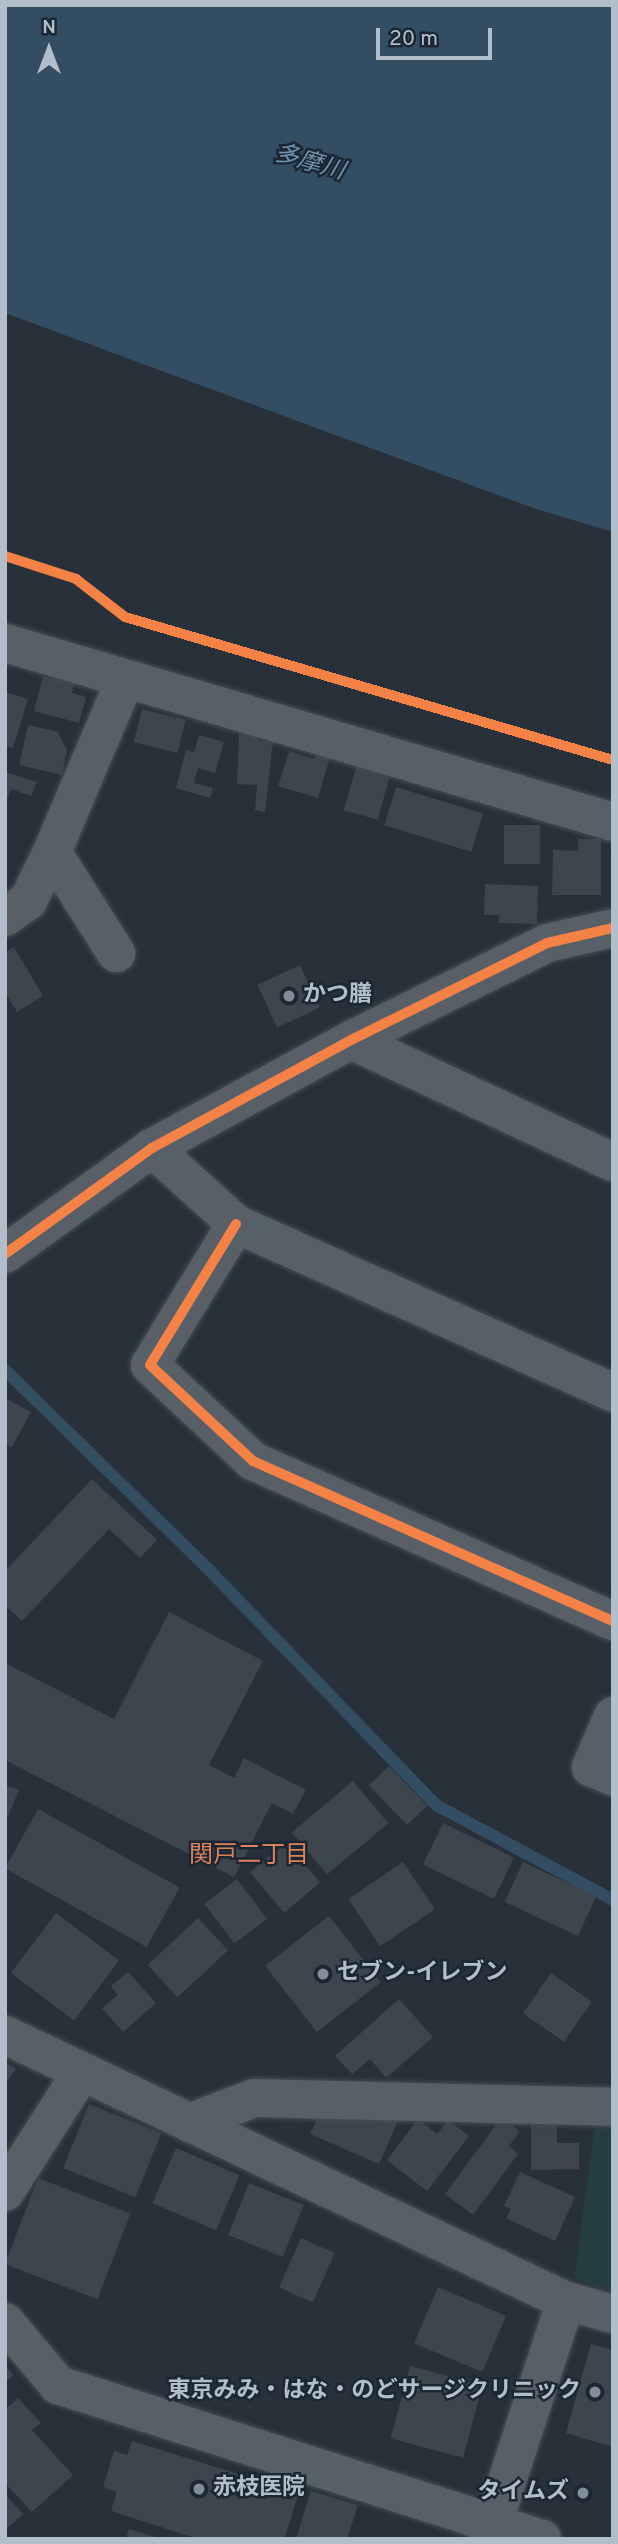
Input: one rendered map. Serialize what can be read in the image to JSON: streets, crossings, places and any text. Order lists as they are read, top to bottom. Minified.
{"districts":["関戸二丁目"],"water":["多摩川"],"places":["かつ膳","セブン-イレブン","東京みみ・はな・のどサージクリニック","赤枝医院","タイムズ"],"scale_bar":"20 m","north":"top"}
